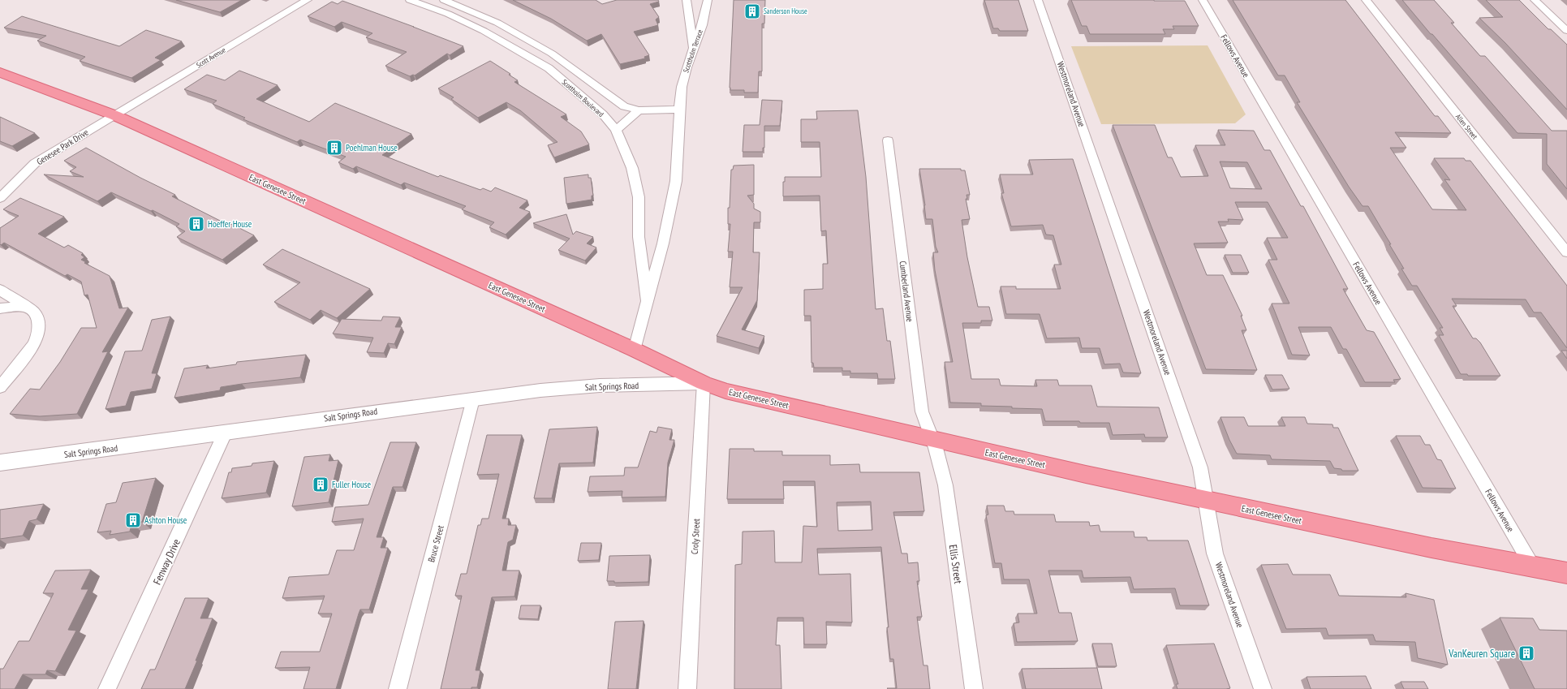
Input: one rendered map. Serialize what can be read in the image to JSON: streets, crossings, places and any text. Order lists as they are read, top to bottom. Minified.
{"streets":{"main road":["East Genesee Street"],"street":["Scottholm Terrace","Fellows Avenue","Scott Avenue","Westmoreland Avenue","Scottholm Boulevard","Allen Street","Genesee Park Drive","Cumberland Avenue","Salt Springs Road","Croly Street","Bruce Street","Fenway Drive","Ellis Street"]},"crossings":[["Scottholm Terrace","Scottholm Boulevard"],["Fellows Avenue","East Genesee Street"],["Scott Avenue","Genesee Park Drive"],["Scott Avenue","East Genesee Street"],["Westmoreland Avenue","East Genesee Street"],["Scottholm Boulevard","East Genesee Street"],["Genesee Park Drive","East Genesee Street"],["East Genesee Street","Cumberland Avenue"],["East Genesee Street","Salt Springs Road"],["East Genesee Street","Croly Street"],["East Genesee Street","Ellis Street"],["Cumberland Avenue","Ellis Street"],["Salt Springs Road","Croly Street"],["Salt Springs Road","Bruce Street"],["Salt Springs Road","Fenway Drive"]],"places":{"building":["Sanderson House","Poehlman House","Hoeffer House","Fuller House","Ashton House","VanKeuren Square"]}}
